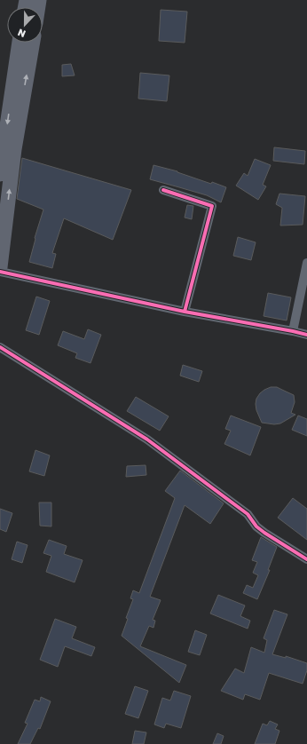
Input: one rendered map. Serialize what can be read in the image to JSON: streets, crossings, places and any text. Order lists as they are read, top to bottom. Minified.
{"north":"bottom"}
